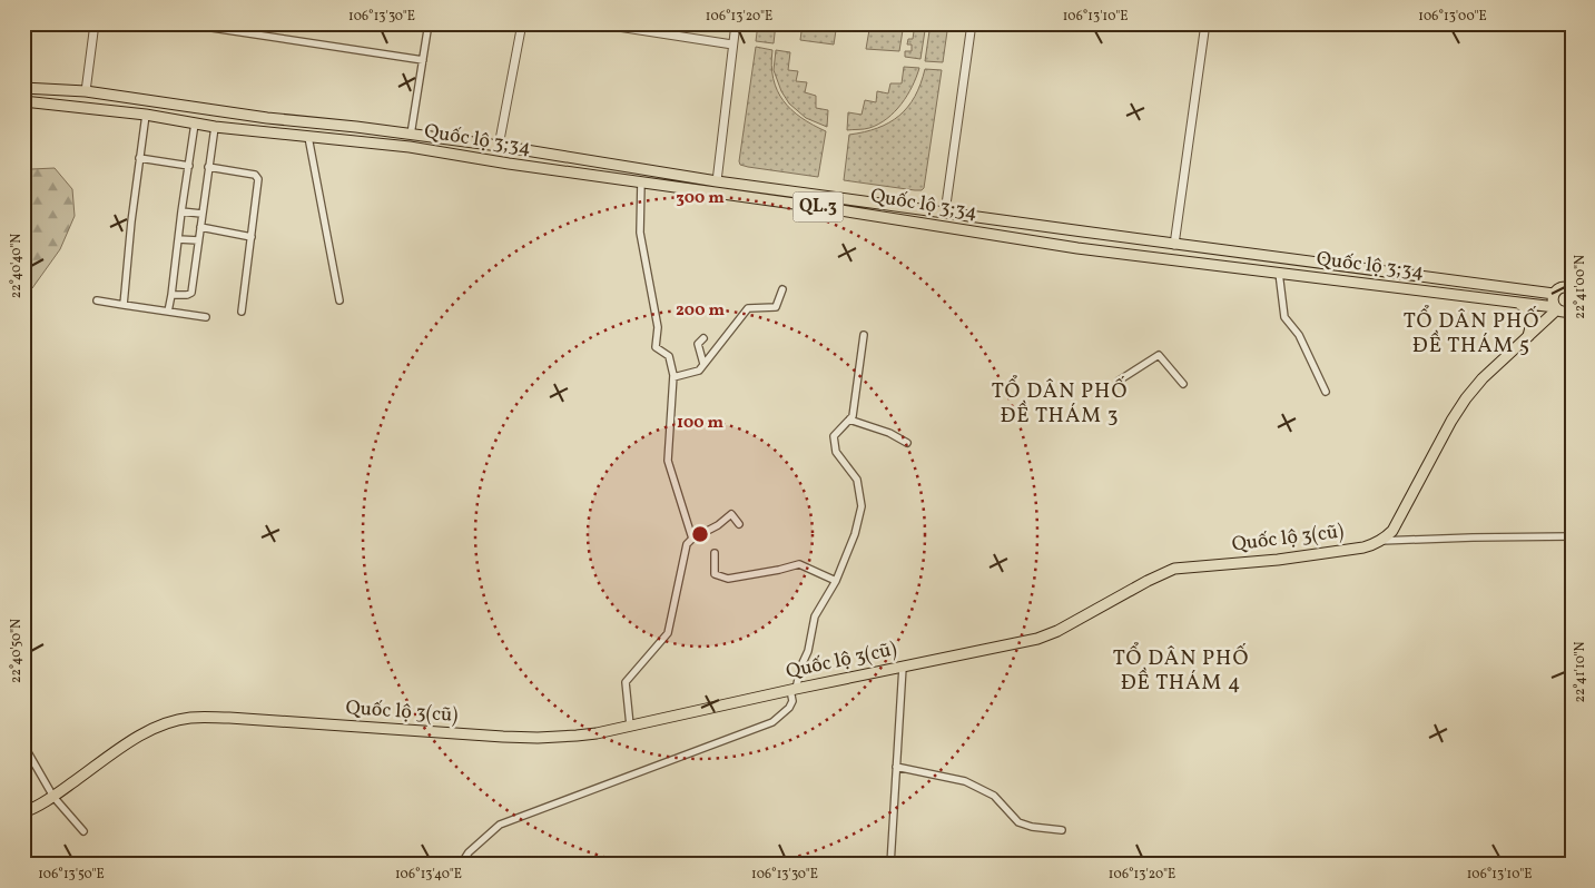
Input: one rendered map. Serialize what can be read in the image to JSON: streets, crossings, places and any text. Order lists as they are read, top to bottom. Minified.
{"streets":{"main road":["Quốc lộ 3;34","QL.3","Quốc lộ 3(cũ)"]},"districts":["TỔ DÂN PHỐ ĐỀ THÁM 5","TỔ DÂN PHỐ ĐỀ THÁM 3","TỔ DÂN PHỐ ĐỀ THÁM 4"],"coordinates":["106°13'30\"E","106°13'20\"E","106°13'10\"E","106°13'00\"E","22°40'40\"N","22°41'00\"N","22°40'50\"N","22°41'10\"N","106°13'50\"E","106°13'40\"E"],"rings":["300 m","200 m","100 m"]}
